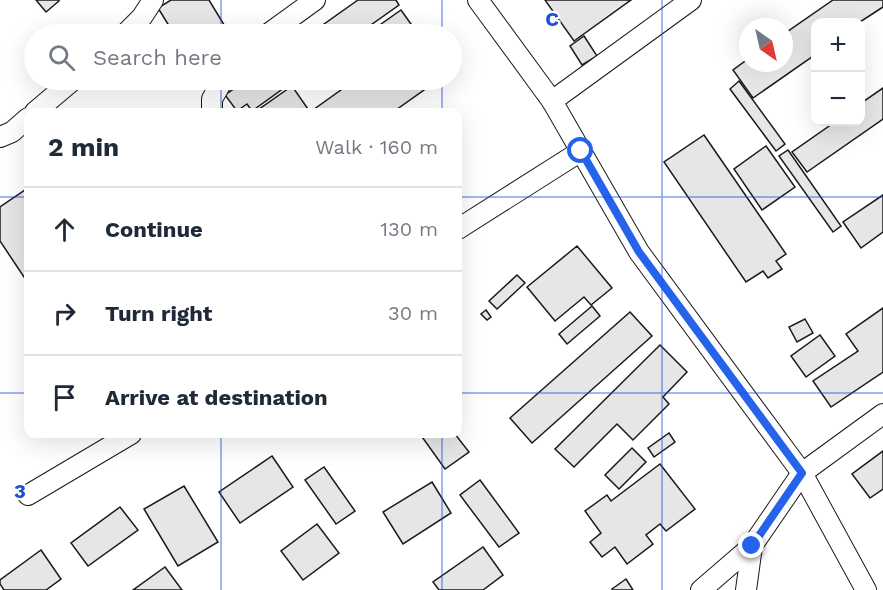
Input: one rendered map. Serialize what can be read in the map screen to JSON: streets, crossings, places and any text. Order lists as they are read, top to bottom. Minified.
{"north":"bottom right","page":{"map_buttons":["+","−"],"search":"Search here","heading":["2 min","Walk · 160 m"],"list":[["Continue","130 m"],["Turn right","30 m"],"Arrive at destination"]},"grid":{"columns":["C"],"rows":["3"]}}
